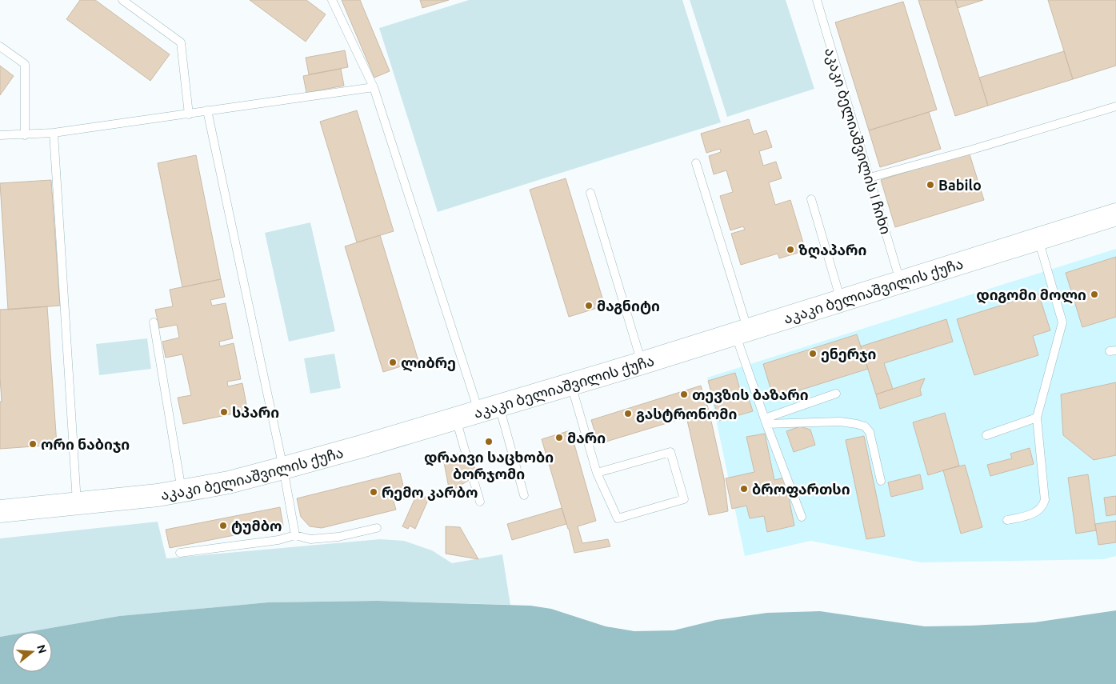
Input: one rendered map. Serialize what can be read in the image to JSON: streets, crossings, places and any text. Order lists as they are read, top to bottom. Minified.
{"streets":{"main road":["აკაკი ბელიაშვილის ქუჩა"],"lane":["აკაკი ბელიაშვილის I ჩიხი"]},"crossings":[["აკაკი ბელიაშვილის I ჩიხი","აკაკი ბელიაშვილის ქუჩა"]],"places":["Babilo","ზღაპარი","დიგომი მოლი","მაგნიტი","ენერჯი","ლიბრე","თევზის ბაზარი","სპარი","გასტრონომი","მარი","დრაივი საცხობი ბორჯომი","ორი ნაბიჯი","ბროფართსი","რემო კარბო","ტუმბო"],"north":"right"}
